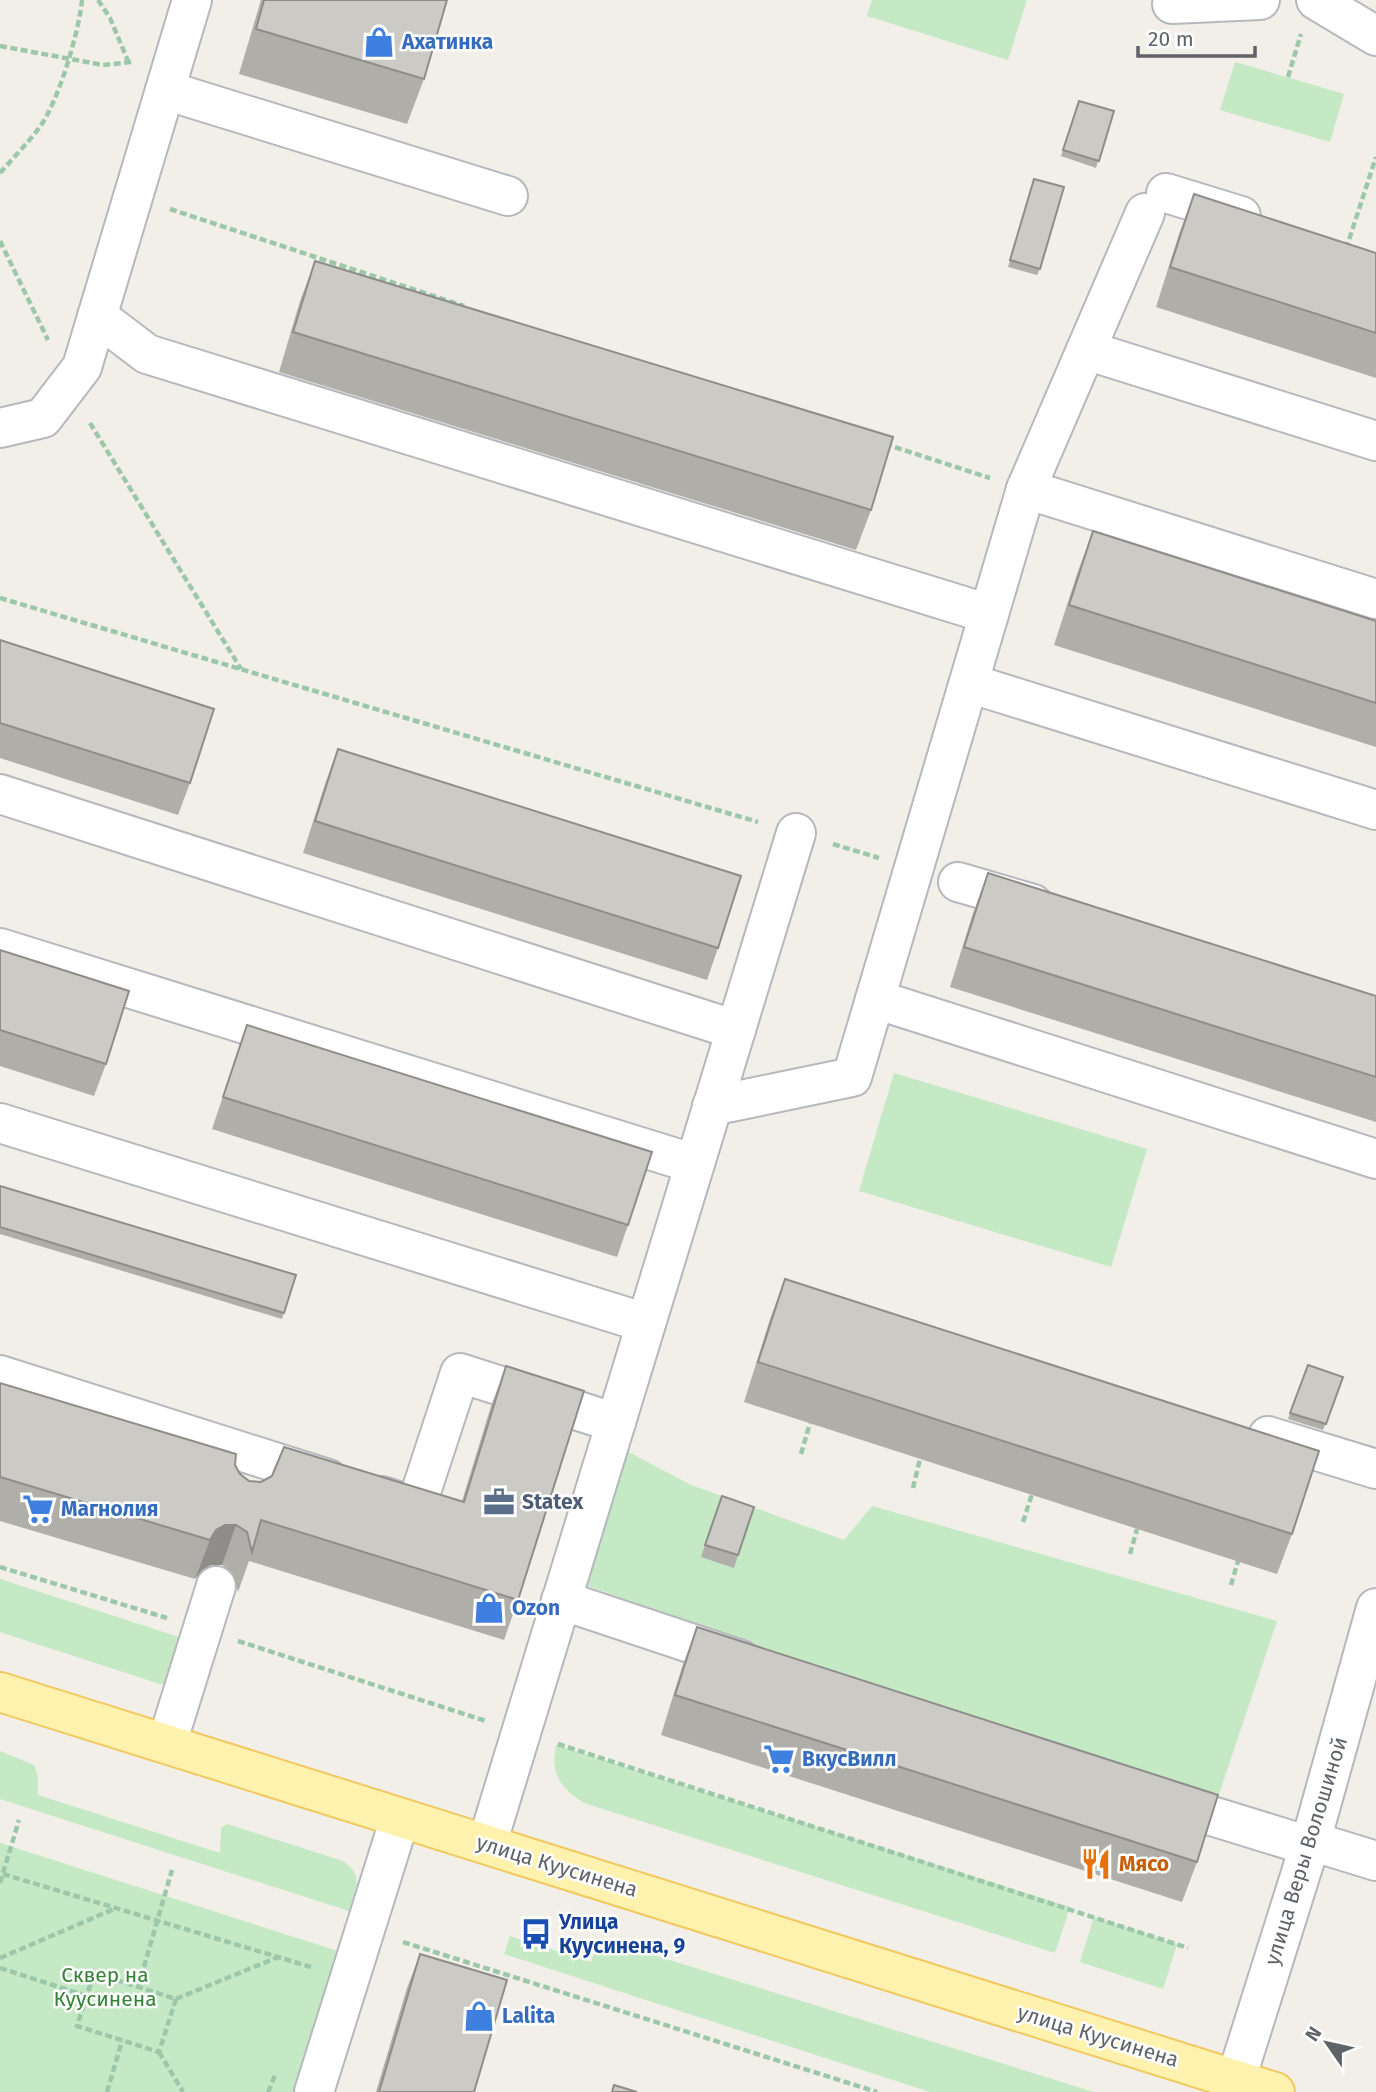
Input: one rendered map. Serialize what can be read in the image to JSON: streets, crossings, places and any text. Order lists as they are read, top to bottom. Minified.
{"streets":{"main road":["улица Куусинена"],"street":["улица Веры Волошиной"]},"crossings":[["улица Веры Волошиной","улица Куусинена"]],"parks":["Сквер на Куусинена"],"places":{"shop":["Ахатинка","Ozon","Lalita"],"office":["Statex"],"supermarket":["Магнолия","ВкусВилл"],"restaurant":["Мясо"],"bus stop":["Улица Куусинена, 9"]},"scale_bar":"20 m","north":"top left"}
